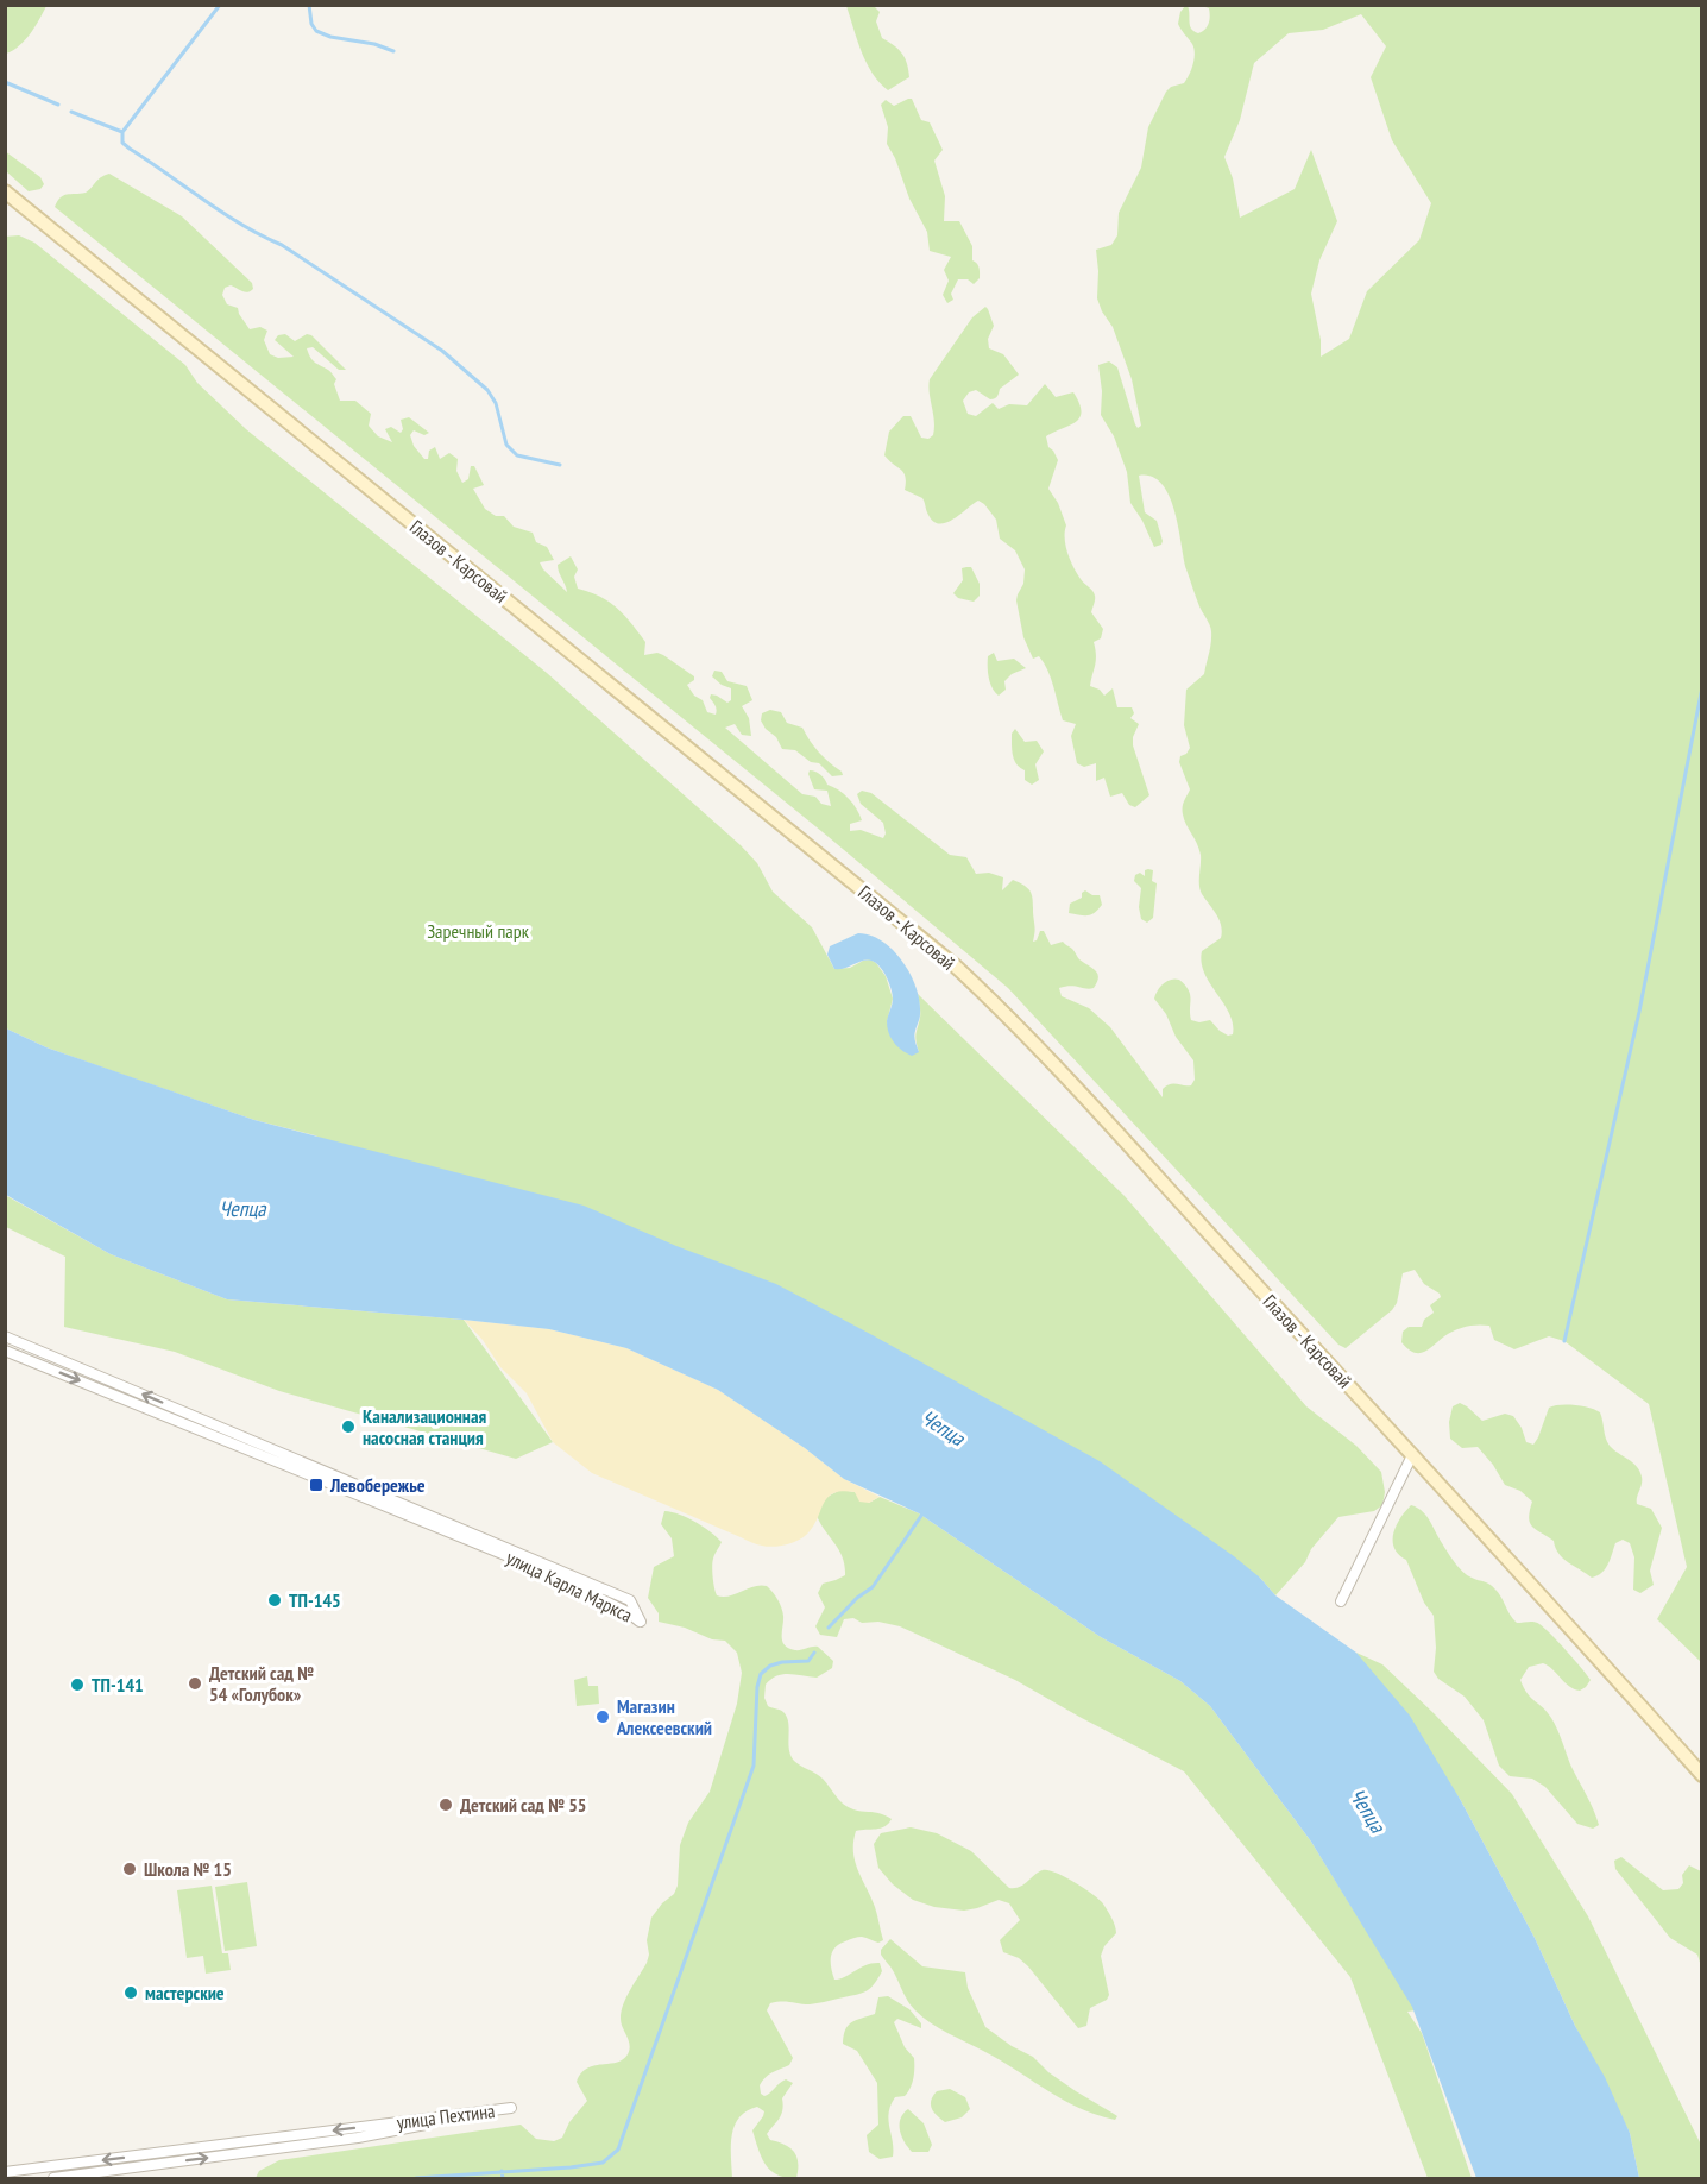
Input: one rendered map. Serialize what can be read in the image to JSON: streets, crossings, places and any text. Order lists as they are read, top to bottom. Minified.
{"streets":{"main road":["Глазов - Карсовай"],"street":["улица Карла Маркса","улица Пехтина"]},"water":["Чепца"],"parks":["Заречный парк"],"places":{"other":["Канализационная насосная станция","ТП-145","Детский сад № 54 «Голубок»","ТП-141","Магазин Алексеевский","Детский сад № 55","Школа № 15","мастерские"],"transit":["Левобережье"]}}
